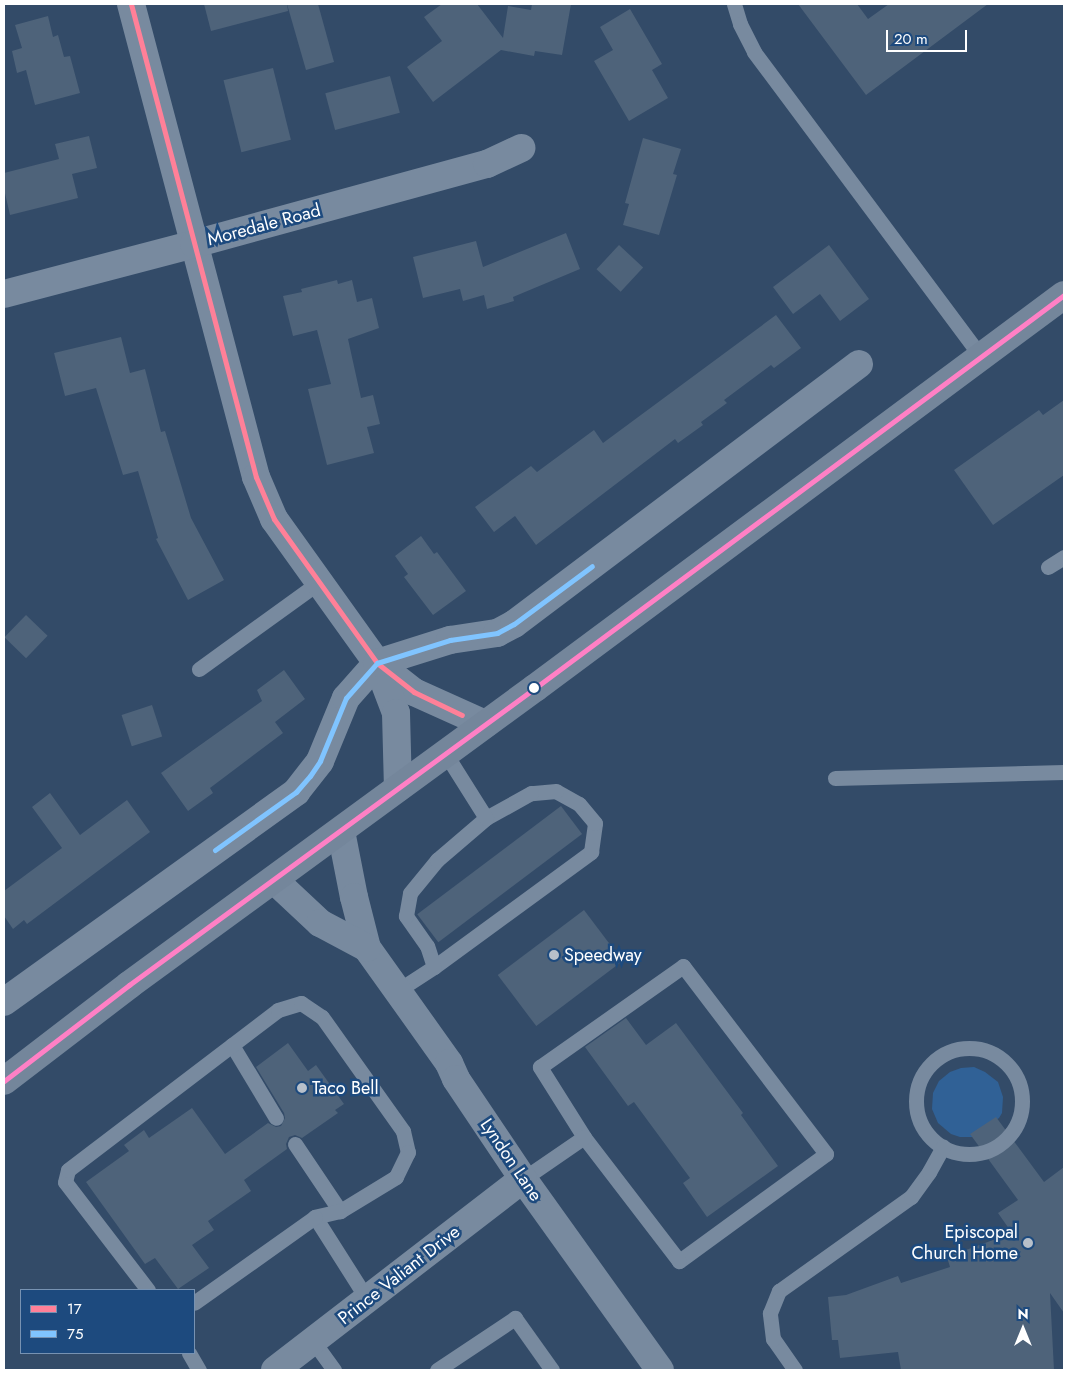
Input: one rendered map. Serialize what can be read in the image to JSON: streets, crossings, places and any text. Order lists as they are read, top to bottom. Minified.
{"streets":{"street":["Moredale Road","Lyndon Lane","Prince Valiant Drive"]},"crossings":[["Lyndon Lane","Prince Valiant Drive"]],"places":["Speedway","Taco Bell","Episcopal Church Home"],"lines":["transit line 17","transit line 75"],"legend":["17","75"],"scale_bar":"20 m","north":"top"}
